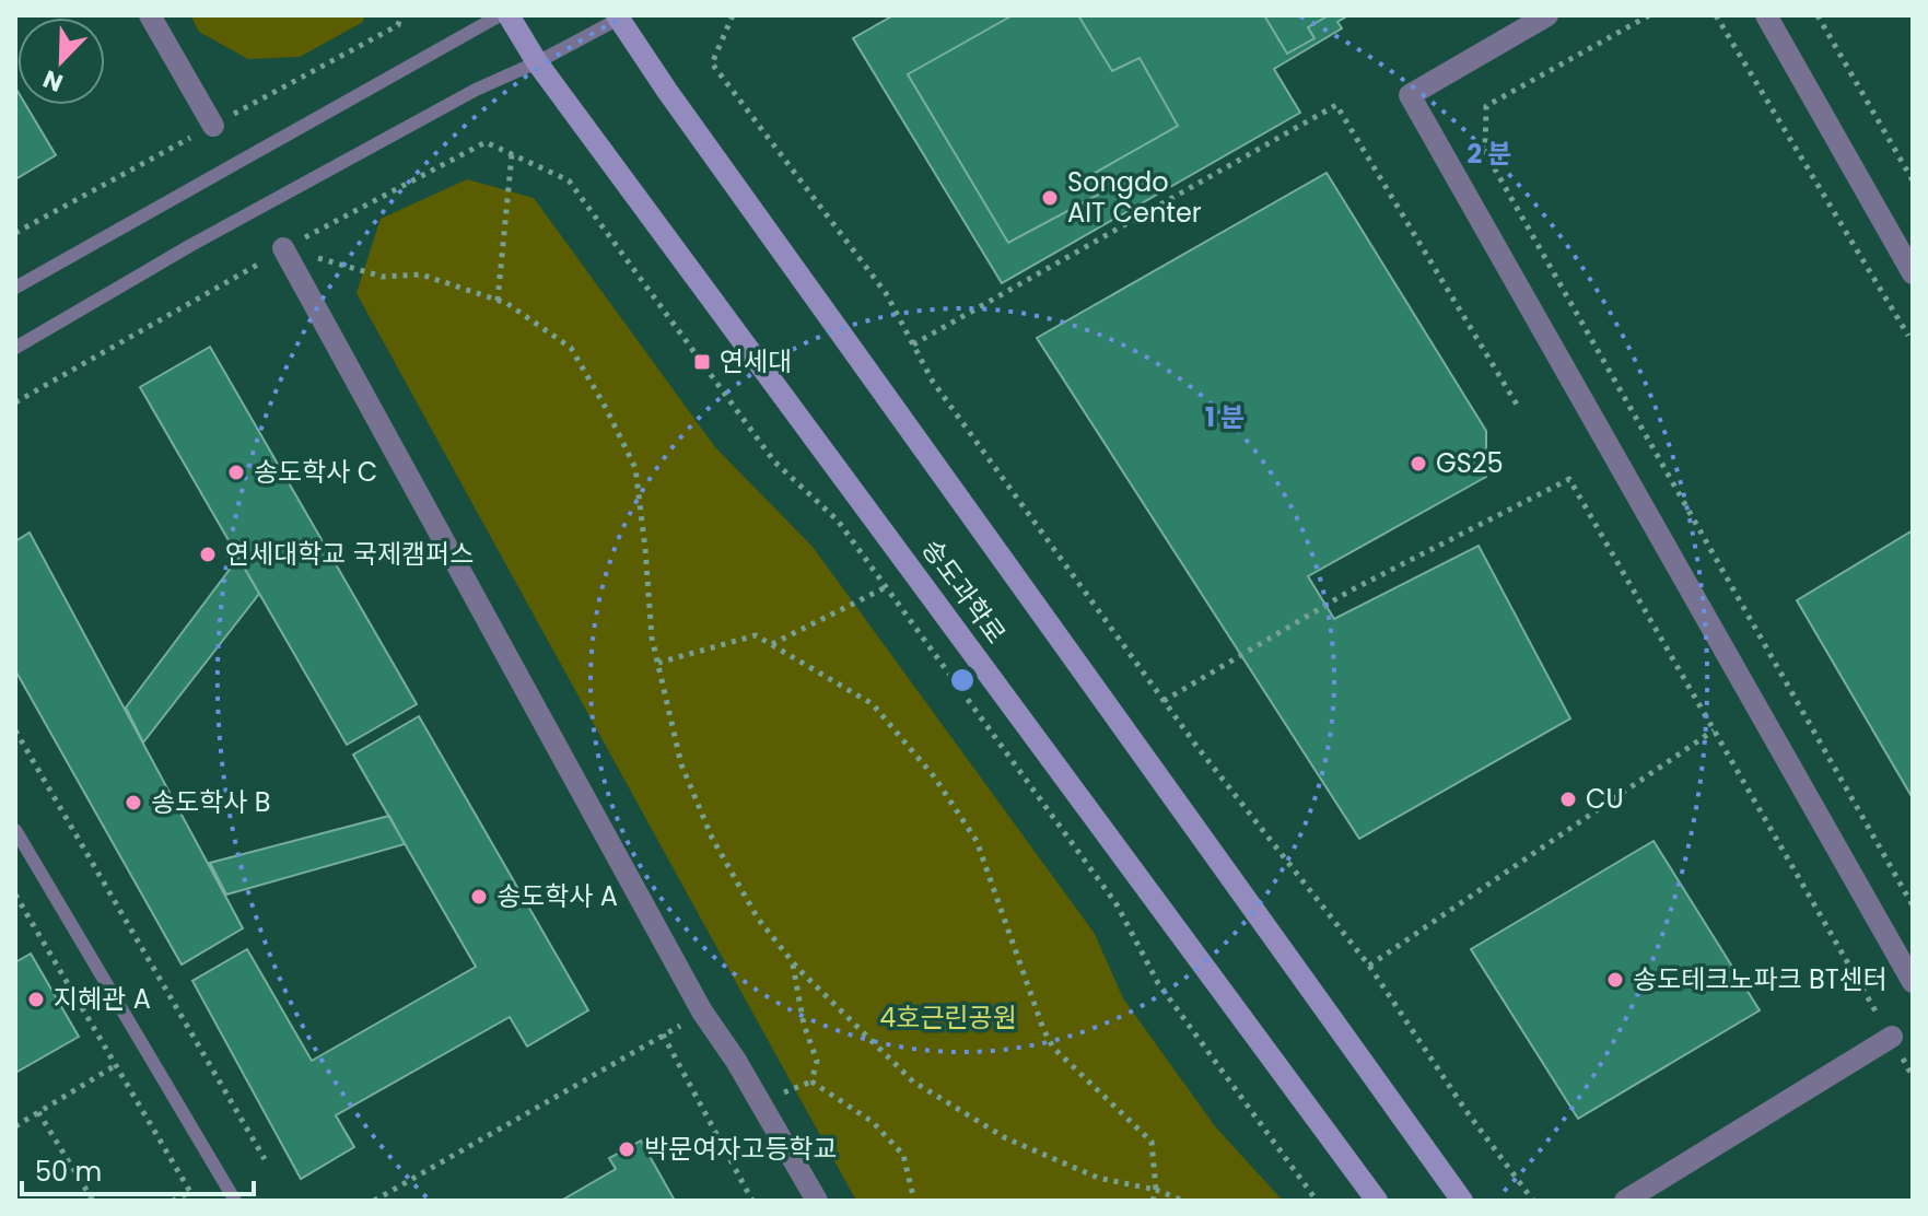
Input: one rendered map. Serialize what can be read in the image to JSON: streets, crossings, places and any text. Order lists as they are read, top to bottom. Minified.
{"streets":{"main road":["송도과학로"]},"parks":["4호근린공원"],"places":{"other":["Songdo AIT Center","GS25","송도학사 C","연세대학교 국제캠퍼스","CU","송도학사 B","송도학사 A","송도테크노파크 BT센터","지혜관 A","박문여자고등학교"],"transit":["연세대"]},"scale_bar":"50 m","north":"bottom left","rings":["2 분","1 분"]}
